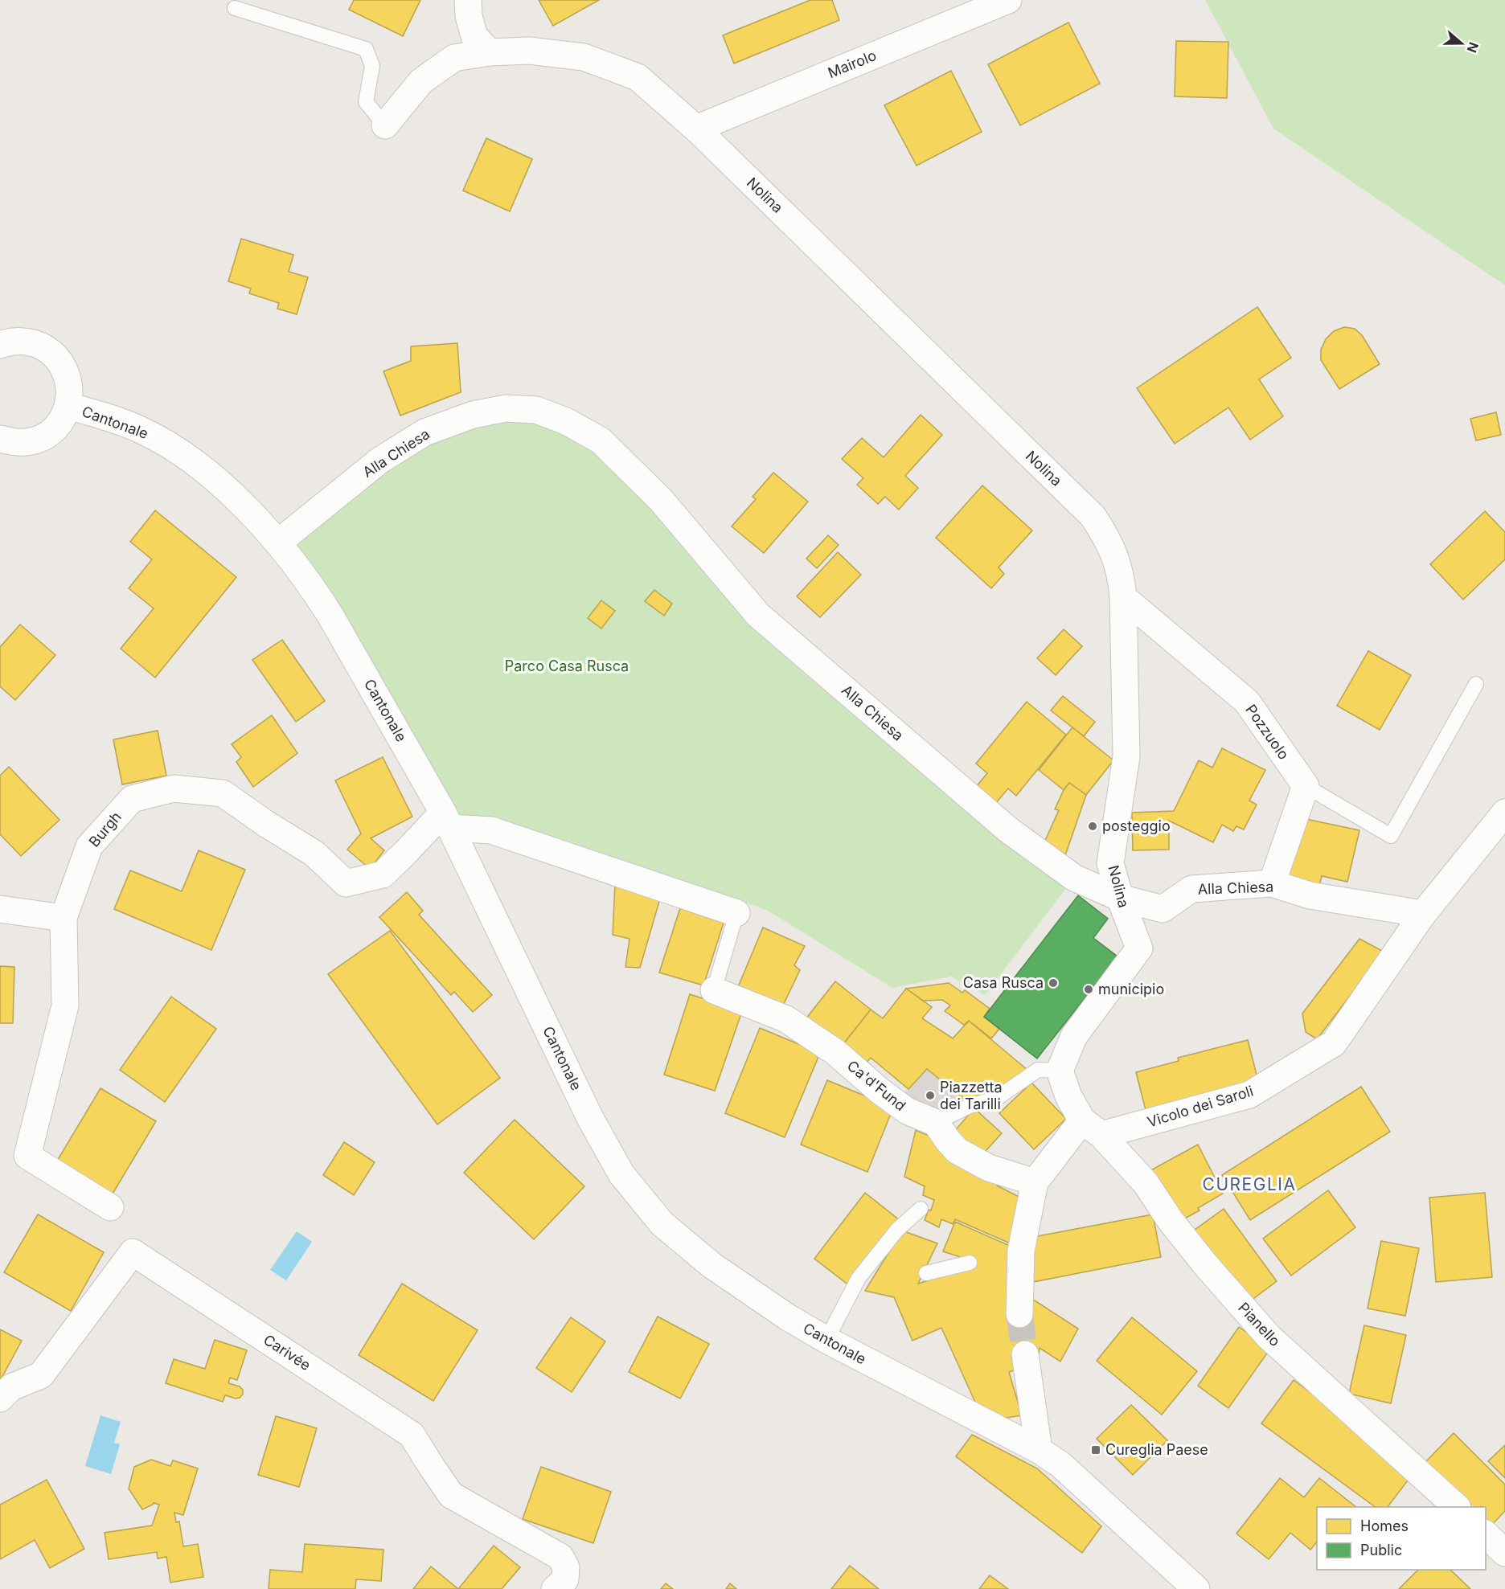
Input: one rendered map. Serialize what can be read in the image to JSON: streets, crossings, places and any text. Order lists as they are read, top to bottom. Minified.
{"streets":{"street":["Mairolo","Nolina","Cantonale","Alla Chiesa","Pozzuolo","Burgh","Ca'd'Fund","Vicolo dei Saroli","Pianello","Carivée"]},"crossings":[["Mairolo","Nolina"],["Nolina","Alla Chiesa"],["Nolina","Pozzuolo"],["Cantonale","Alla Chiesa"],["Cantonale","Burgh"],["Alla Chiesa","Vicolo dei Saroli"],["Vicolo dei Saroli","Pianello"]],"districts":["CUREGLIA"],"parks":["Parco Casa Rusca"],"places":{"other":["posteggio","Casa Rusca","municipio","Piazzetta dei Tarilli"],"transit":["Cureglia Paese"]},"legend":["Homes","Public"],"north":"right"}
